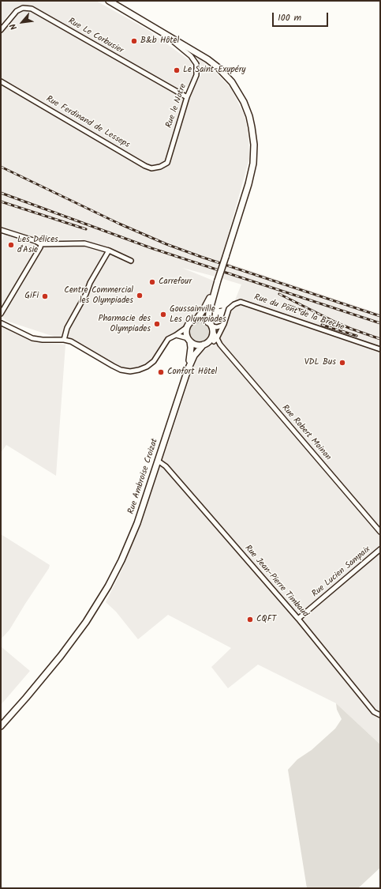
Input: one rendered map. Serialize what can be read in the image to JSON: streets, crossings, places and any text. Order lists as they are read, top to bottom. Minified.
{"streets":{"main road":["Rue Ambroise Croizat"],"street":["Rue Le Corbusier","Rue le Notre","Rue Ferdinand de Lesseps","Rue du Pont de la Breche","Rue Robert Moinon","Rue Lucien Sampaix","Rue Jean-Pierre Timbaud"]},"crossings":[["Rue Le Corbusier","Rue le Notre"],["Rue le Notre","Rue Ferdinand de Lesseps"],["Rue du Pont de la Breche","Rue Robert Moinon"],["Rue Ambroise Croizat","Rue Jean-Pierre Timbaud"],["Rue Lucien Sampaix","Rue Jean-Pierre Timbaud"]],"places":["B&b Hôtel","Le Saint-Exupéry","Les Délices d'Asie","Carrefour","Centre Commercial les Olympiades","GiFi","Goussainville - Les Olympiades","Pharmacie des Olympiades","VDL Bus","Confort Hôtel","CQFT"],"scale_bar":"100 m","north":"bottom left"}
